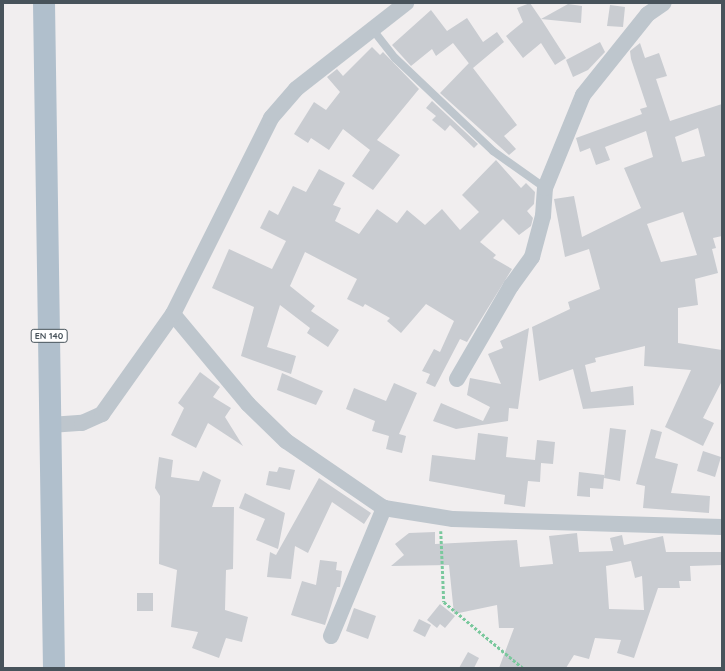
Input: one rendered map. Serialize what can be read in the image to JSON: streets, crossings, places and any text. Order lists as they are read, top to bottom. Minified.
{"streets":{"main road":["EN 140"]}}
